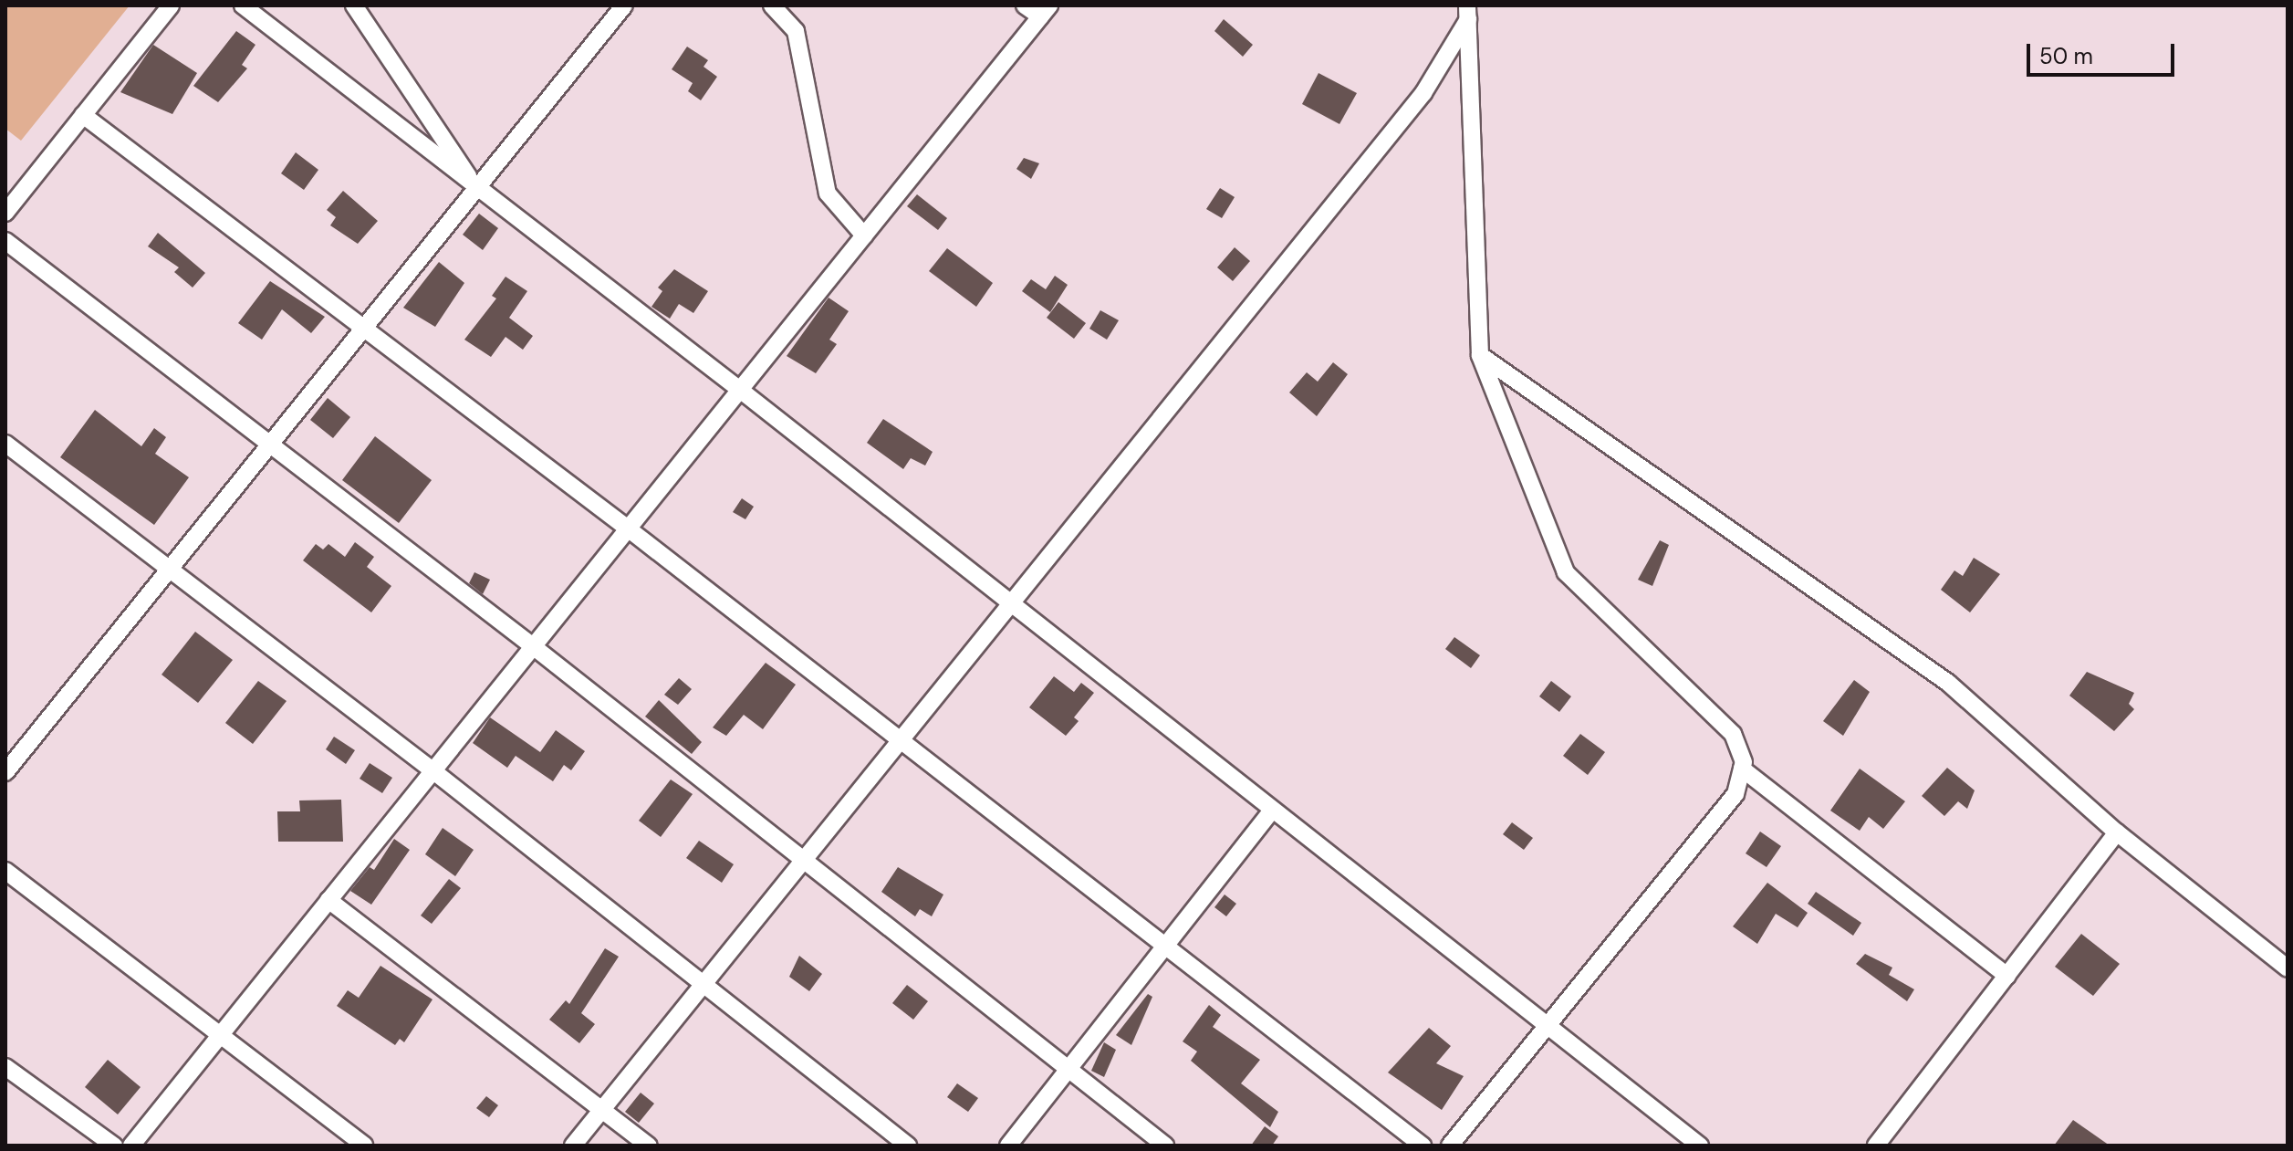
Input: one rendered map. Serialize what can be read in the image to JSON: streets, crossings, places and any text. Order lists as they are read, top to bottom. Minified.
{"scale_bar":"50 m"}
